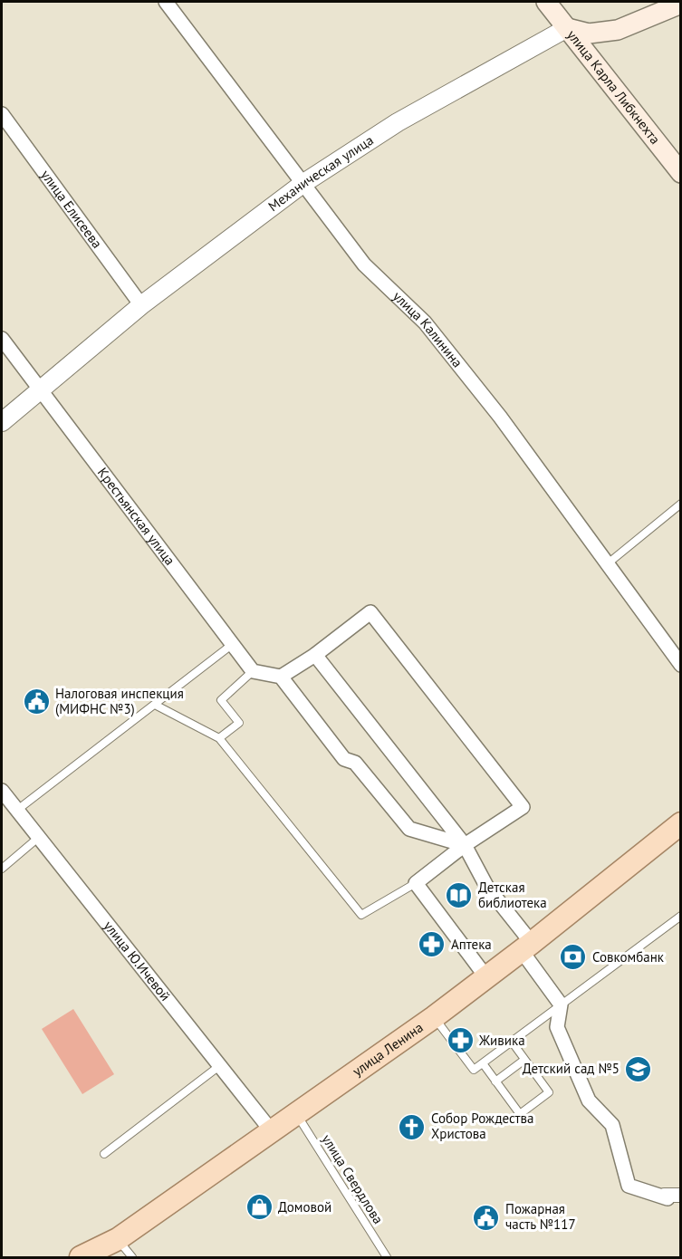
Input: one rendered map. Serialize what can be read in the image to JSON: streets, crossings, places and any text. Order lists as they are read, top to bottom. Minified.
{"streets":{"main road":["улица Карла Либкнехта","улица Ленина"],"street":["Механическая улица","улица Елисеева","улица Калинина","Крестьянская улица","улица Ю.Ичевой"],"lane":["улица Свердлова"]},"crossings":[["улица Карла Либкнехта","Механическая улица"],["Механическая улица","улица Елисеева"],["Механическая улица","улица Калинина"],["Механическая улица","Крестьянская улица"],["улица Ю.Ичевой","улица Ленина"],["улица Ленина","улица Свердлова"]],"places":{"public building":["Налоговая инспекция (МИФНС №3)","Пожарная часть №117"],"library":["Детская библиотека"],"pharmacy":["Аптека","Живика"],"bank":["Совкомбанк"],"school or university":["Детский сад №5"],"church":["Собор Рождества Христова"],"shop":["Домовой"]}}
